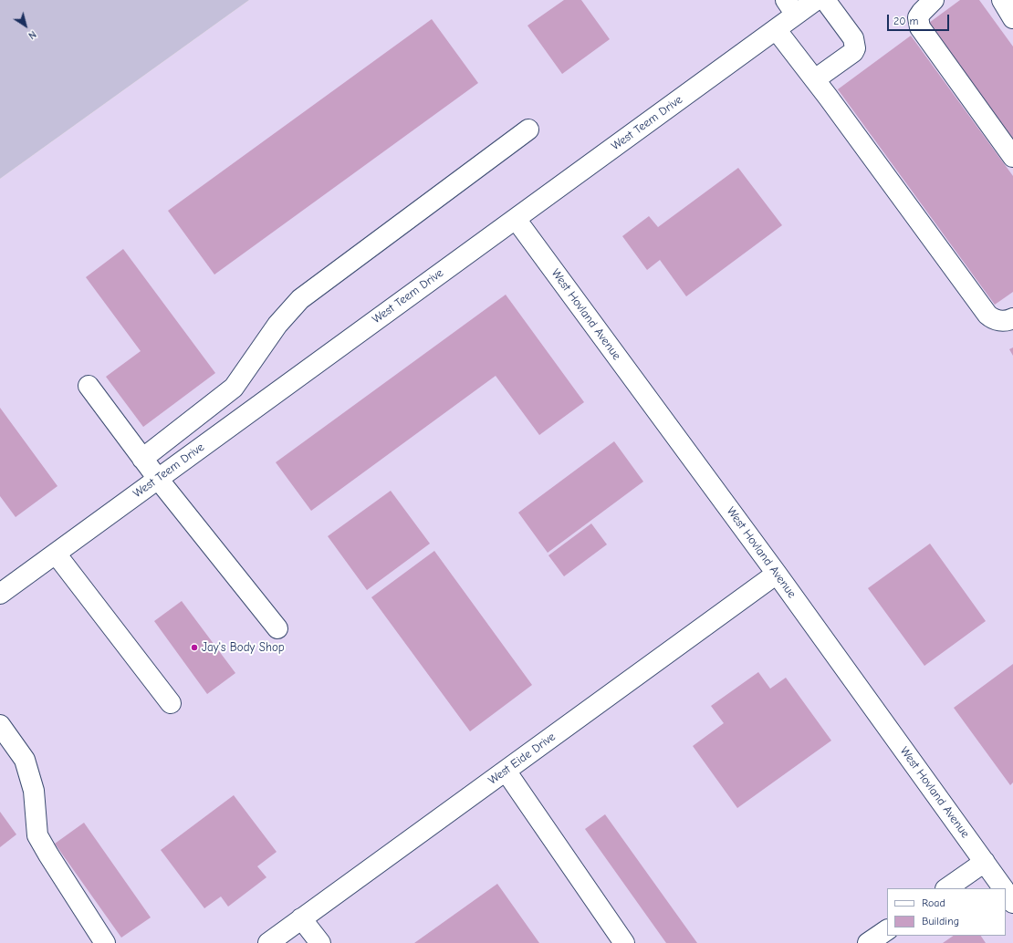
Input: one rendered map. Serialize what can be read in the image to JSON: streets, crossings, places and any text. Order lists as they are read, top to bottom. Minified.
{"streets":{"street":["West Teem Drive","West Hovland Avenue","West Eide Drive"]},"crossings":[["West Teem Drive","West Hovland Avenue"],["West Hovland Avenue","West Eide Drive"]],"places":["Jay's Body Shop"],"legend":["Road","Building"],"scale_bar":"20 m","north":"bottom right"}
